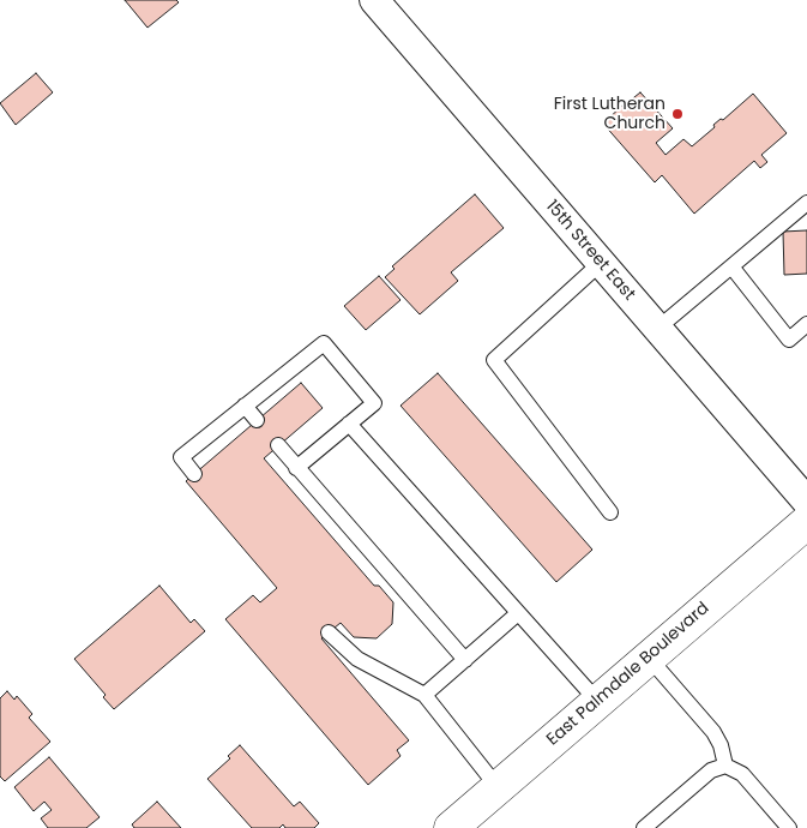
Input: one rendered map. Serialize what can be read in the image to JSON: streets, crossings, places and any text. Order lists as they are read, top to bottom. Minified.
{"streets":{"highway":["East Palmdale Boulevard"],"street":["15th Street East"]},"places":["First Lutheran Church"]}
